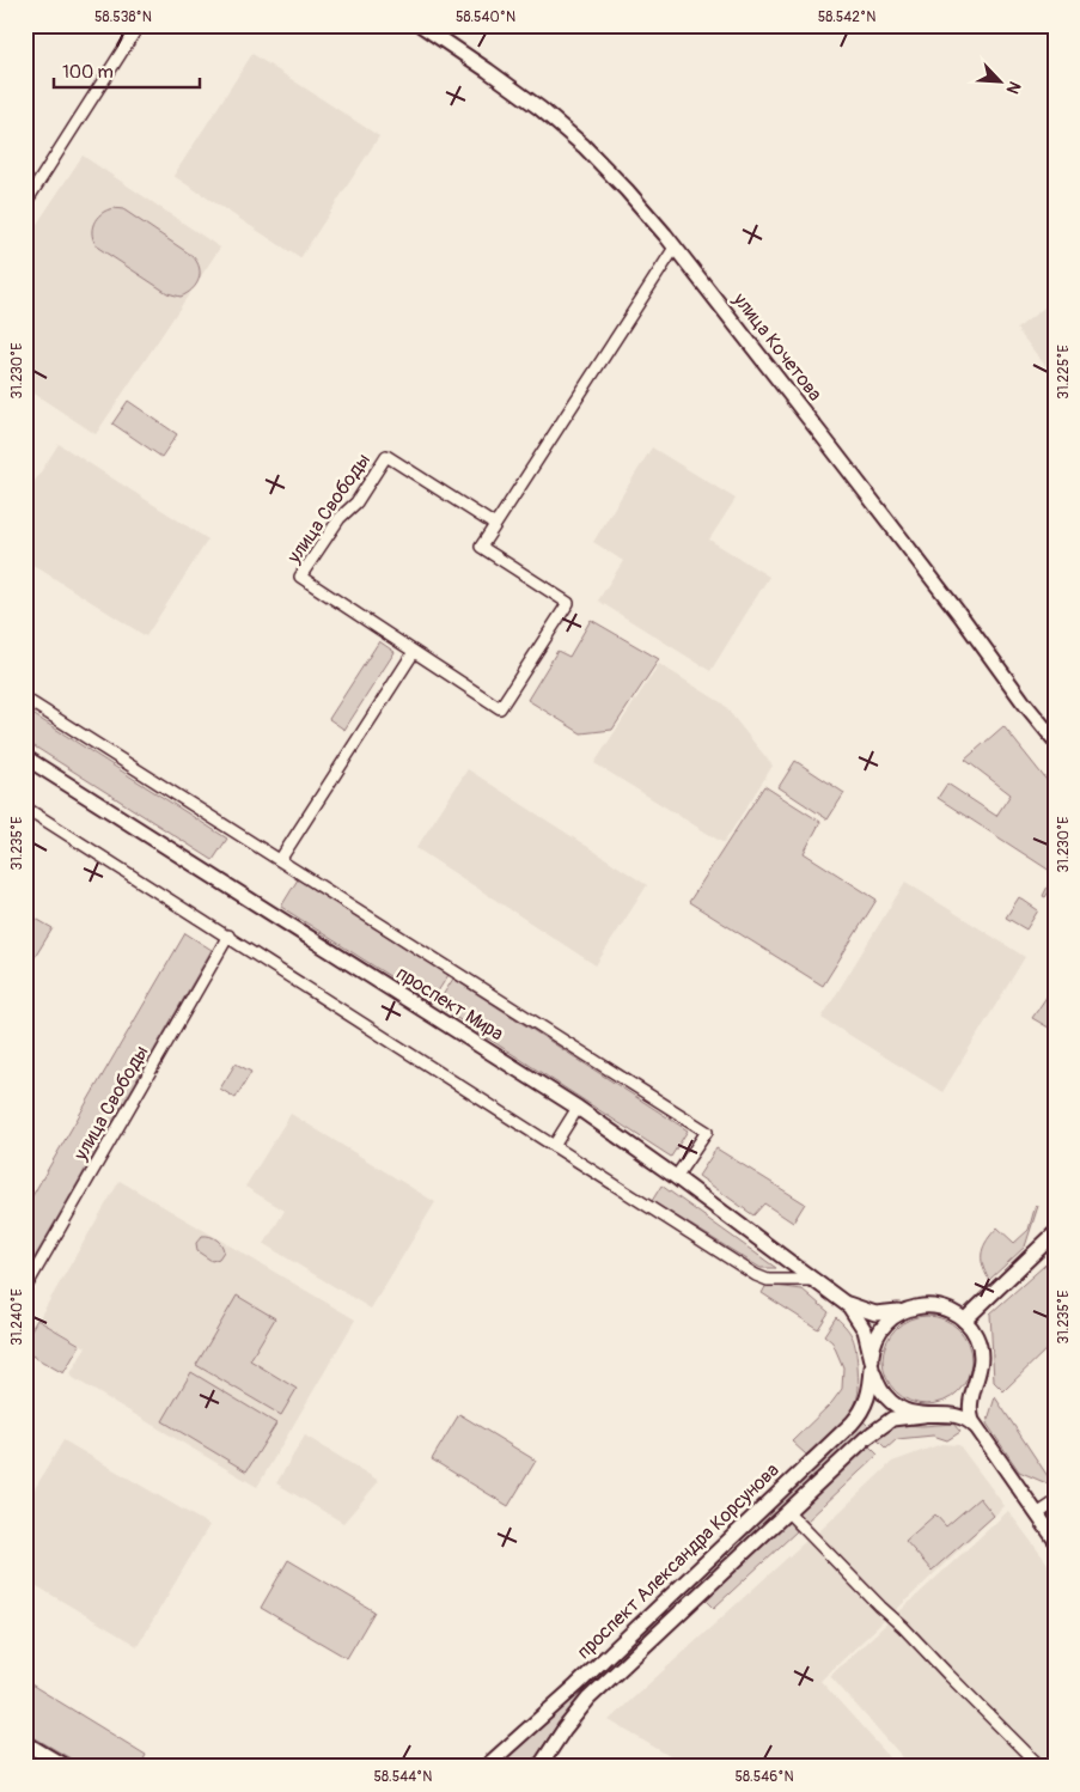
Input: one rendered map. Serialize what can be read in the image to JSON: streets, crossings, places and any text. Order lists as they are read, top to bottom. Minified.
{"streets":{"main road":["улица Кочетова","проспект Мира","проспект Александра Корсунова"],"street":["улица Свободы"]},"crossings":[["улица Кочетова","улица Свободы"],["проспект Мира","проспект Александра Корсунова"]],"scale_bar":"100 m","north":"bottom right","coordinates":["58.538°N","58.540°N","58.542°N","31.230°E","31.225°E","31.235°E","31.240°E","58.544°N","58.546°N"]}
